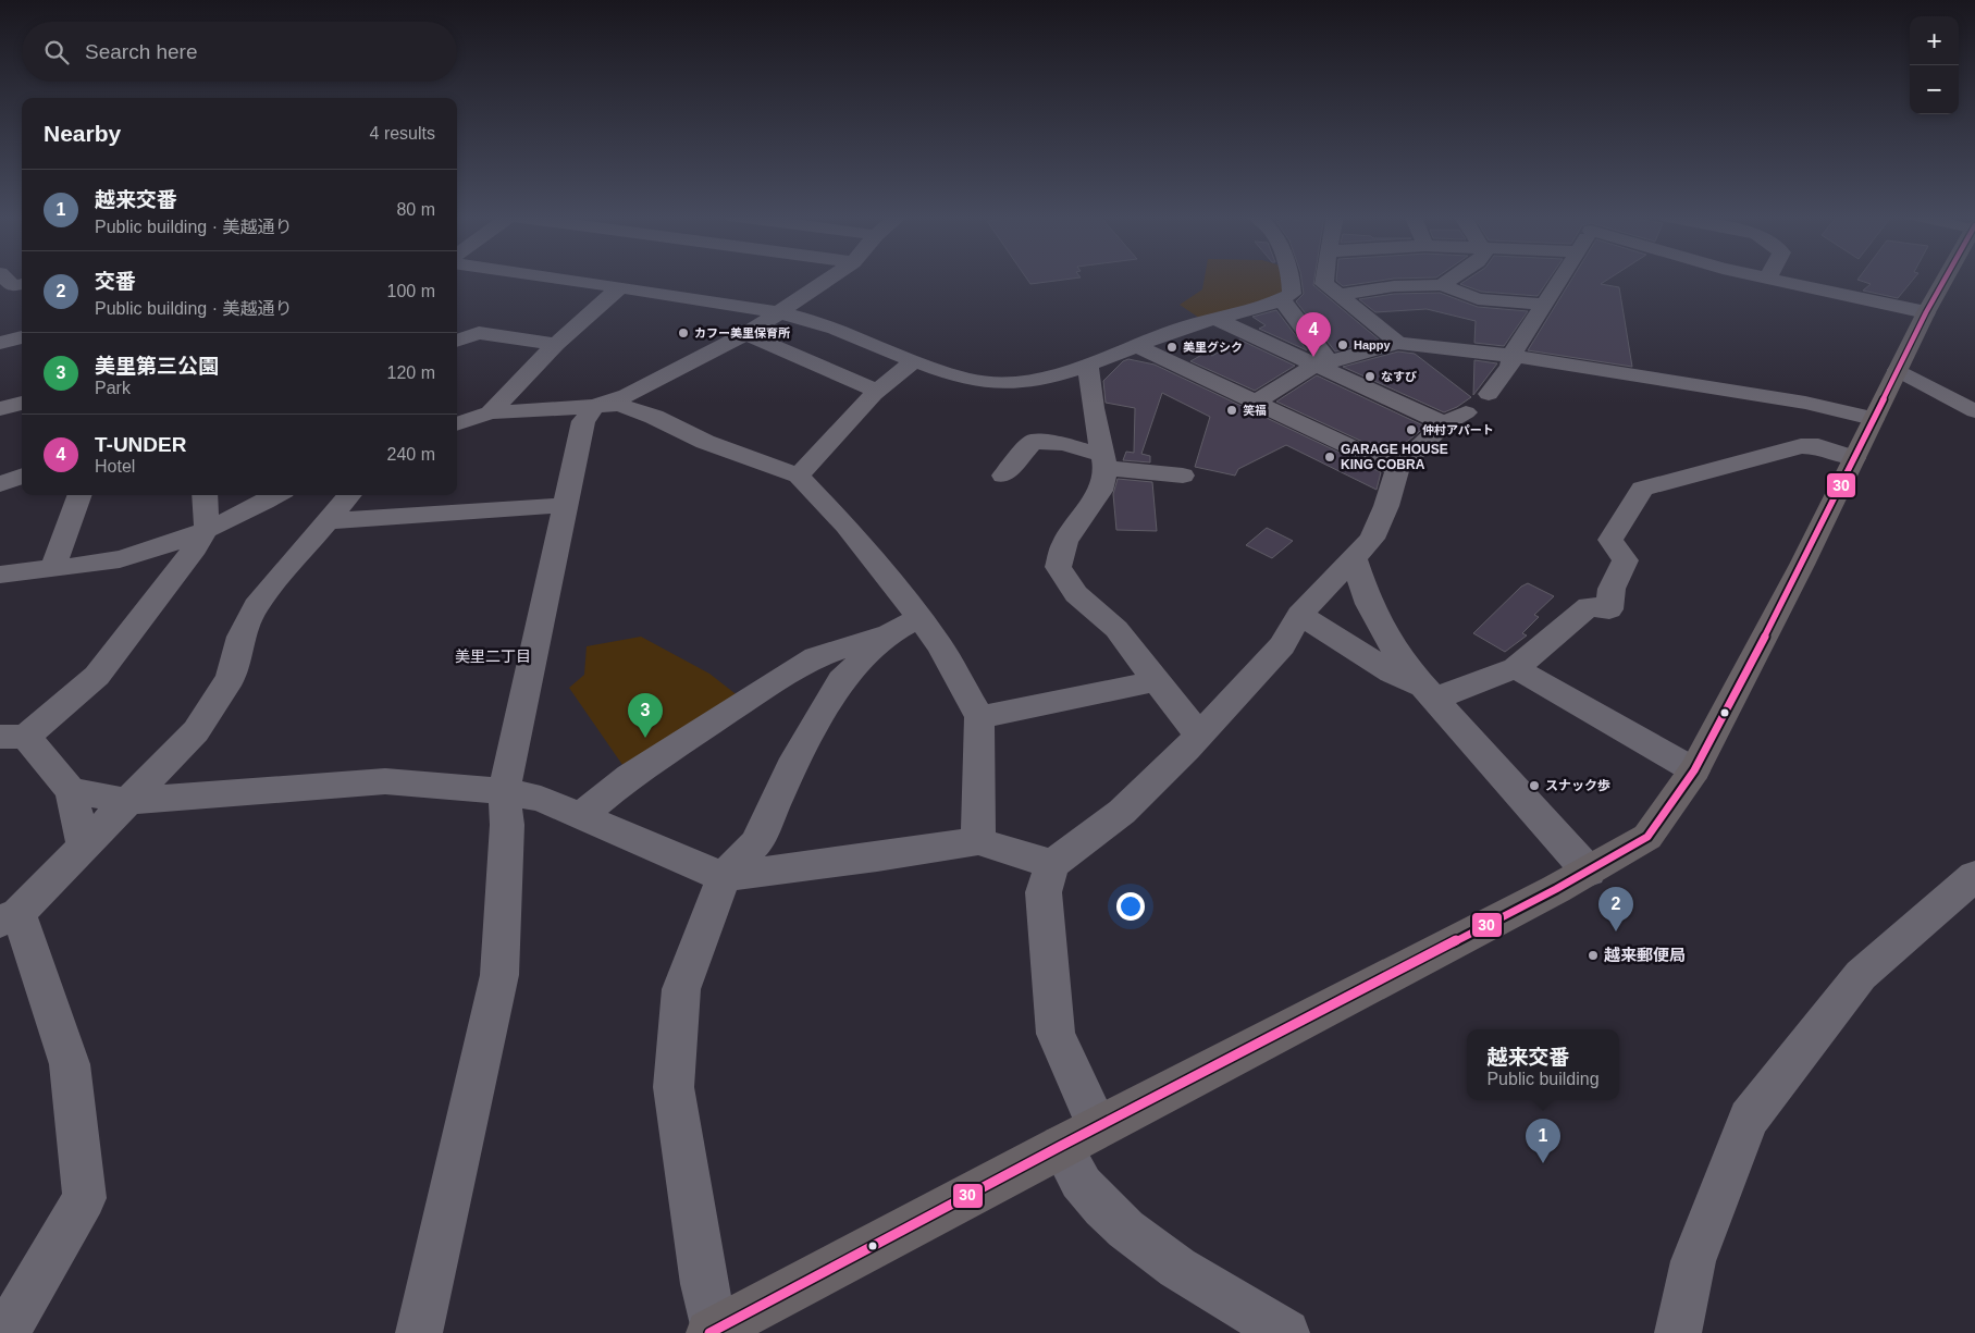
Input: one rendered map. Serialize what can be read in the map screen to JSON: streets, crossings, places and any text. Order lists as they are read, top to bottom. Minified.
{"districts":["美里二丁目"],"places":["カフー美里保育所","Happy","美里グシク","なすび","笑福","仲村アパート","GARAGE HOUSE KING COBRA","スナック歩","越来郵便局"],"lines":["transit line 30"],"page":{"map_buttons":["+","−"],"search":"Search here","heading":["Nearby","4 results"],"list":[{"mark":"1","name":"越来交番","note":"Public building · 美越通り","value":"80 m"},{"mark":"2","name":"交番","note":"Public building · 美越通り","value":"100 m"},{"mark":"3","name":"美里第三公園","note":"Park","value":"120 m"},{"mark":"4","name":"T-UNDER","note":"Hotel","value":"240 m"}],"pins":["4","3","2","1"],"popup":["越来交番","Public building"]}}
